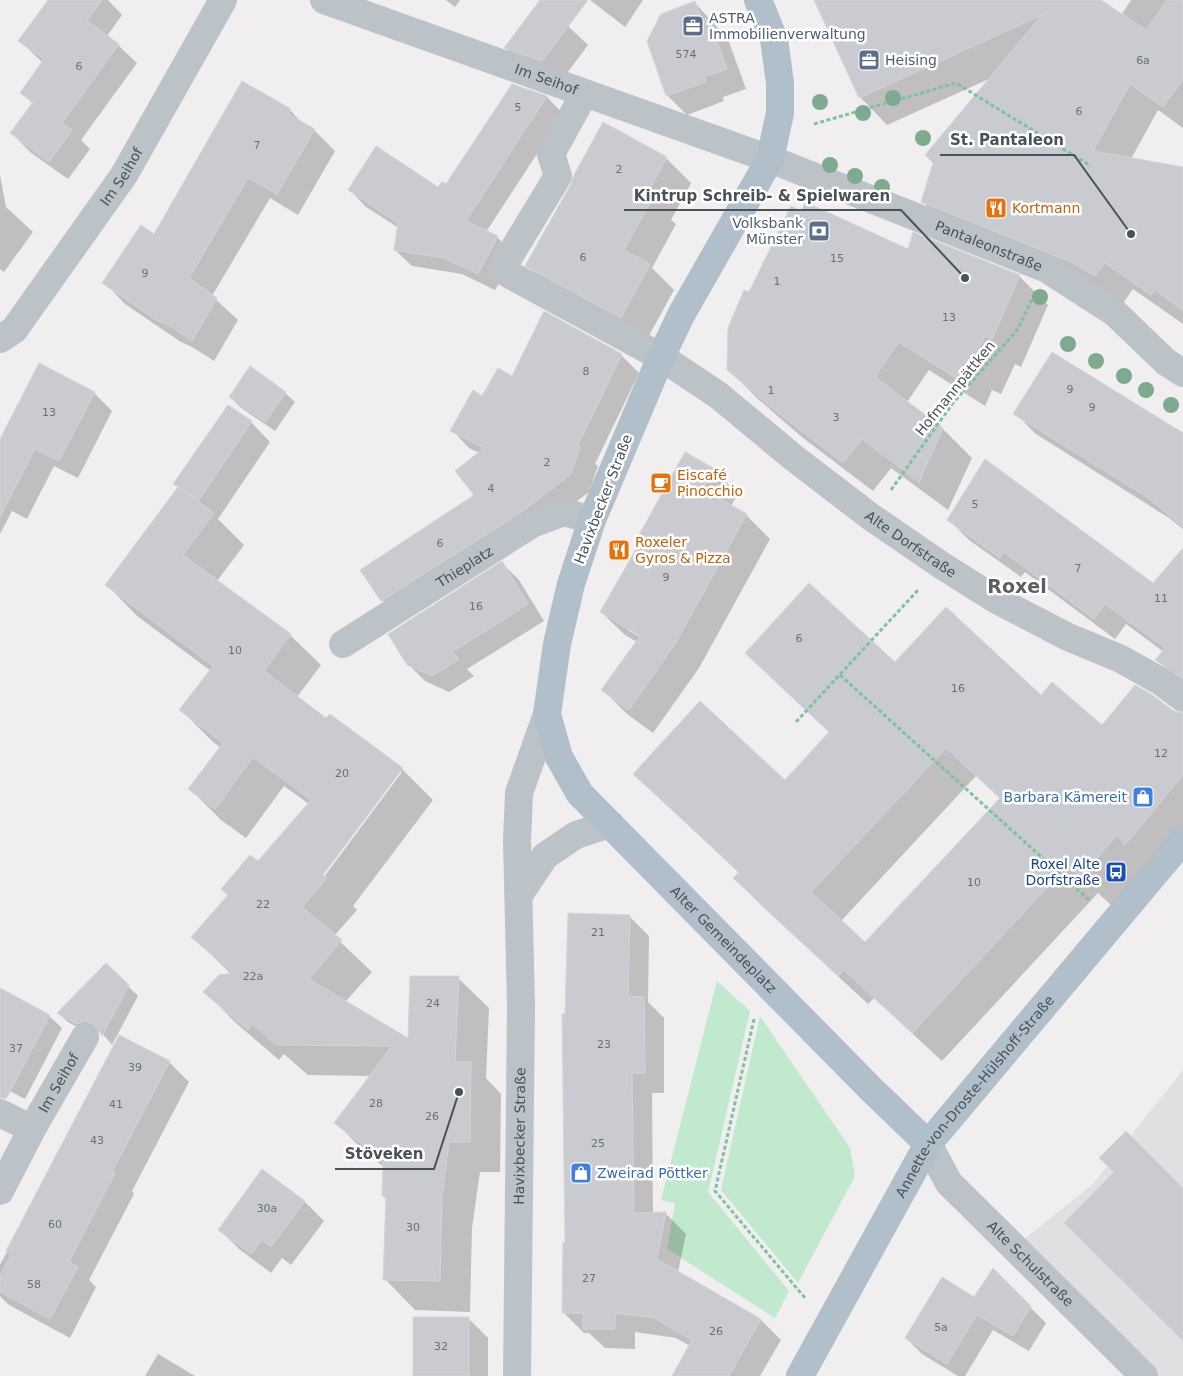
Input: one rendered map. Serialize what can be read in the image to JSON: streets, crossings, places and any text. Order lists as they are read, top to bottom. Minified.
{"streets":{"main road":["Havixbecker Straße","Alter Gemeindeplatz","Annette-von-Droste-Hülshoff-Straße"],"street":["Im Seihof","Pantaleonstraße","Alte Dorfstraße","Thieplatz","Alte Schulstraße"],"path":["Hofmannpättken"]},"crossings":[["Im Seihof","Pantaleonstraße"],["Im Seihof","Havixbecker Straße"],["Im Seihof","Alte Dorfstraße"],["Pantaleonstraße","Hofmannpättken"],["Pantaleonstraße","Havixbecker Straße"],["Hofmannpättken","Alte Dorfstraße"],["Havixbecker Straße","Alte Dorfstraße"],["Havixbecker Straße","Thieplatz"],["Havixbecker Straße","Alter Gemeindeplatz"],["Alter Gemeindeplatz","Annette-von-Droste-Hülshoff-Straße"],["Alter Gemeindeplatz","Alte Schulstraße"],["Annette-von-Droste-Hülshoff-Straße","Alte Schulstraße"]],"districts":["Roxel"],"places":{"office":["ASTRA Immobilienverwaltung","Heising"],"restaurant":["Kortmann","Roxeler Gyros & Pizza"],"bank":["Volksbank Münster"],"other":["St. Pantaleon","Kintrup Schreib- & Spielwaren","Stöveken"],"cafe":["Eiscafé Pinocchio"],"shop":["Barbara Kämereit","Zweirad Pöttker"],"bus stop":["Roxel Alte Dorfstraße"]},"house_numbers":["574","6a","6","5","6","7","2","6","15","9","1","13","8","9","1","9","13","3","2","4","5","6","7","9","11","16","6","10","16","12","20","10","22","21","22a","24","23","37","39","28","41","26","43","25","30a","60","30","27","58","5a","26","32"]}
